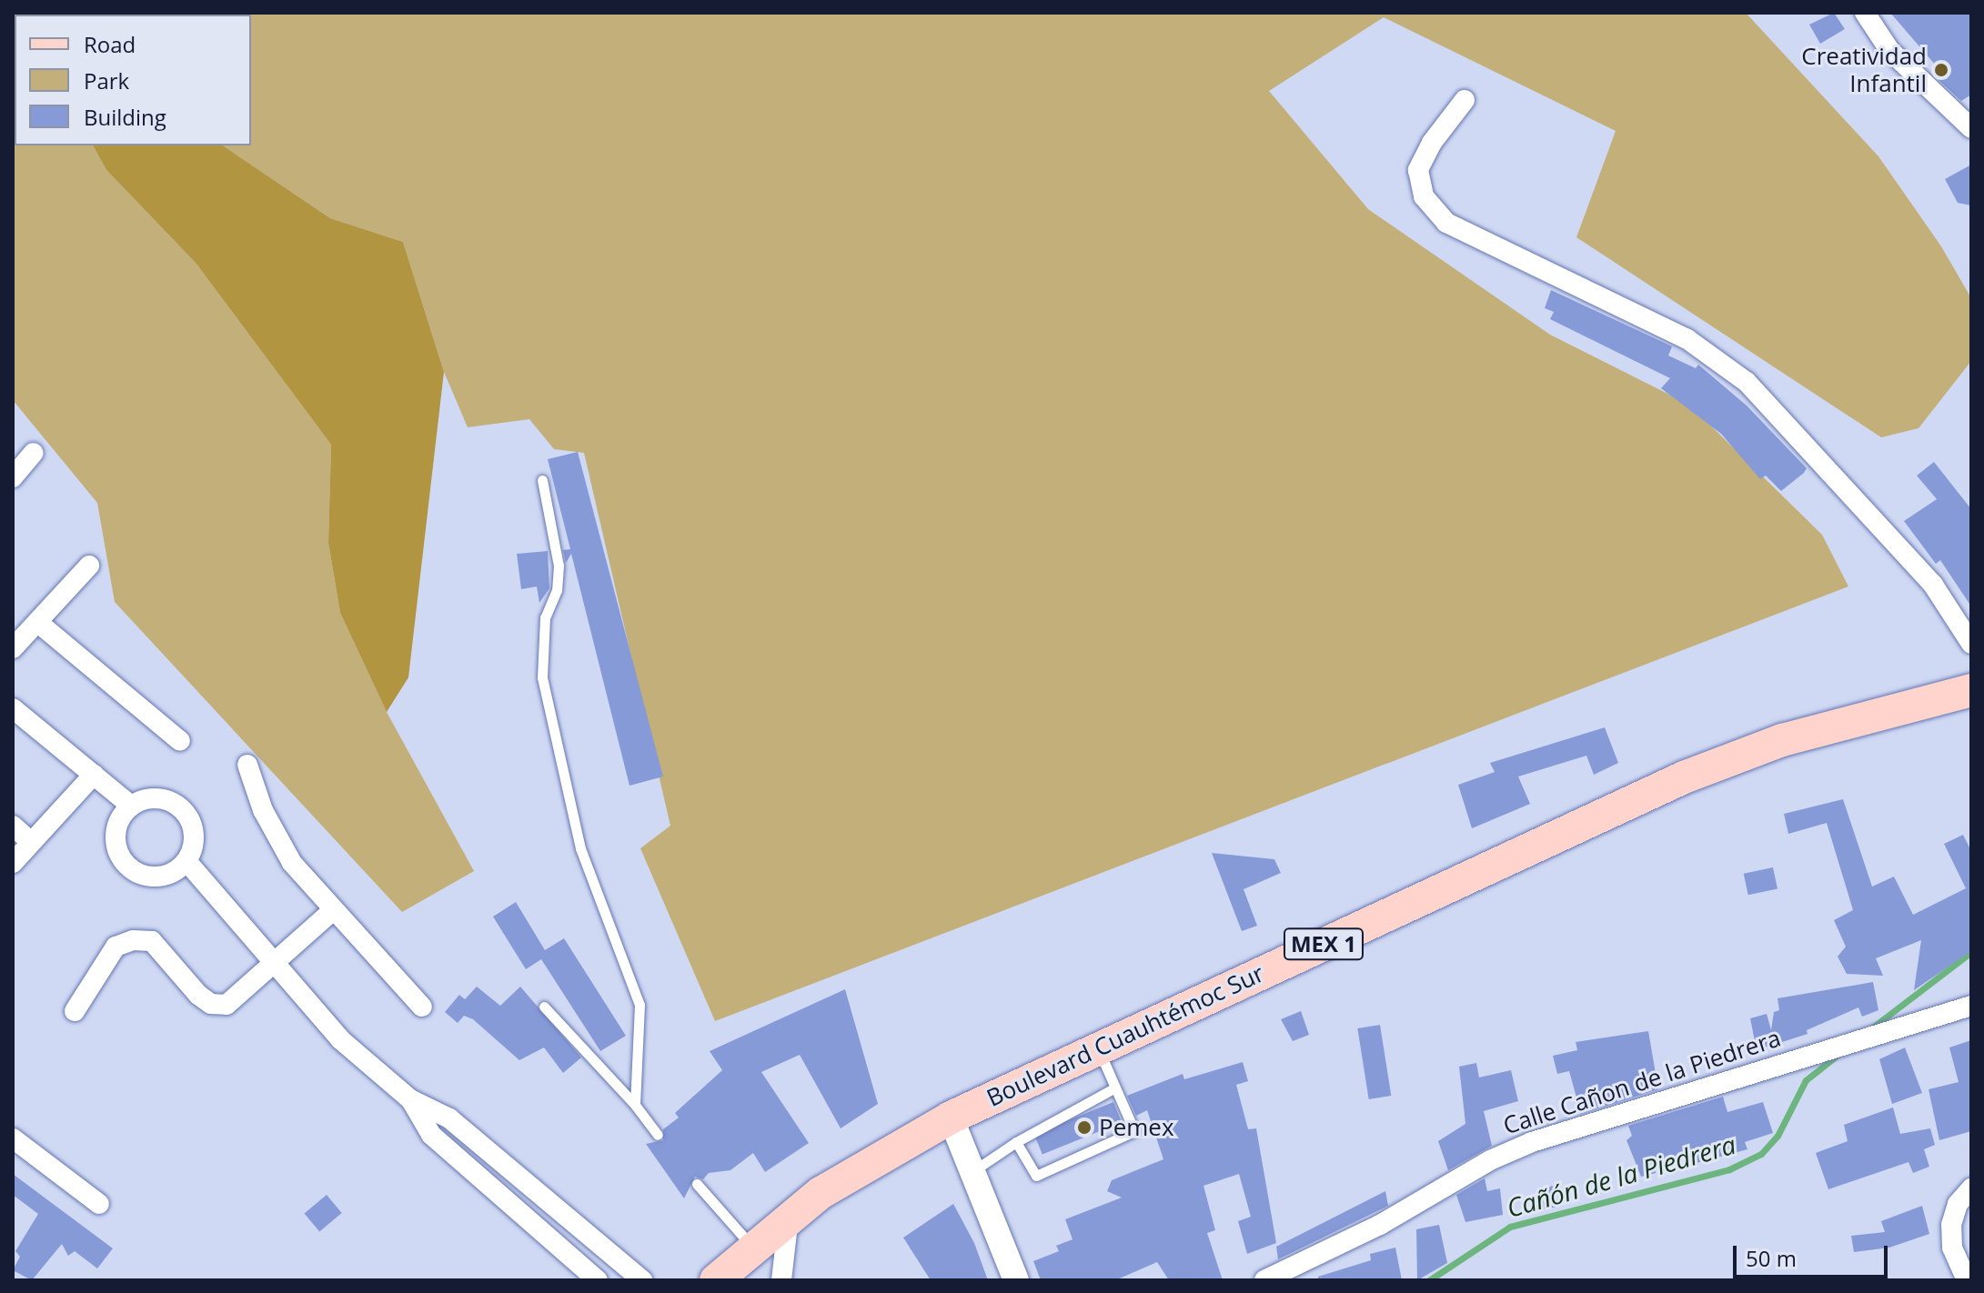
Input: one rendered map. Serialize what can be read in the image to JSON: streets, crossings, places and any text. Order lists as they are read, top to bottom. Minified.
{"streets":{"main road":["MEX 1","Boulevard Cuauhtémoc Sur"],"street":["Calle Cañon de la Piedrera"]},"water":["Cañón de la Piedrera"],"places":["Creatividad Infantil","Pemex"],"legend":["Road","Park","Building"],"scale_bar":"50 m"}
